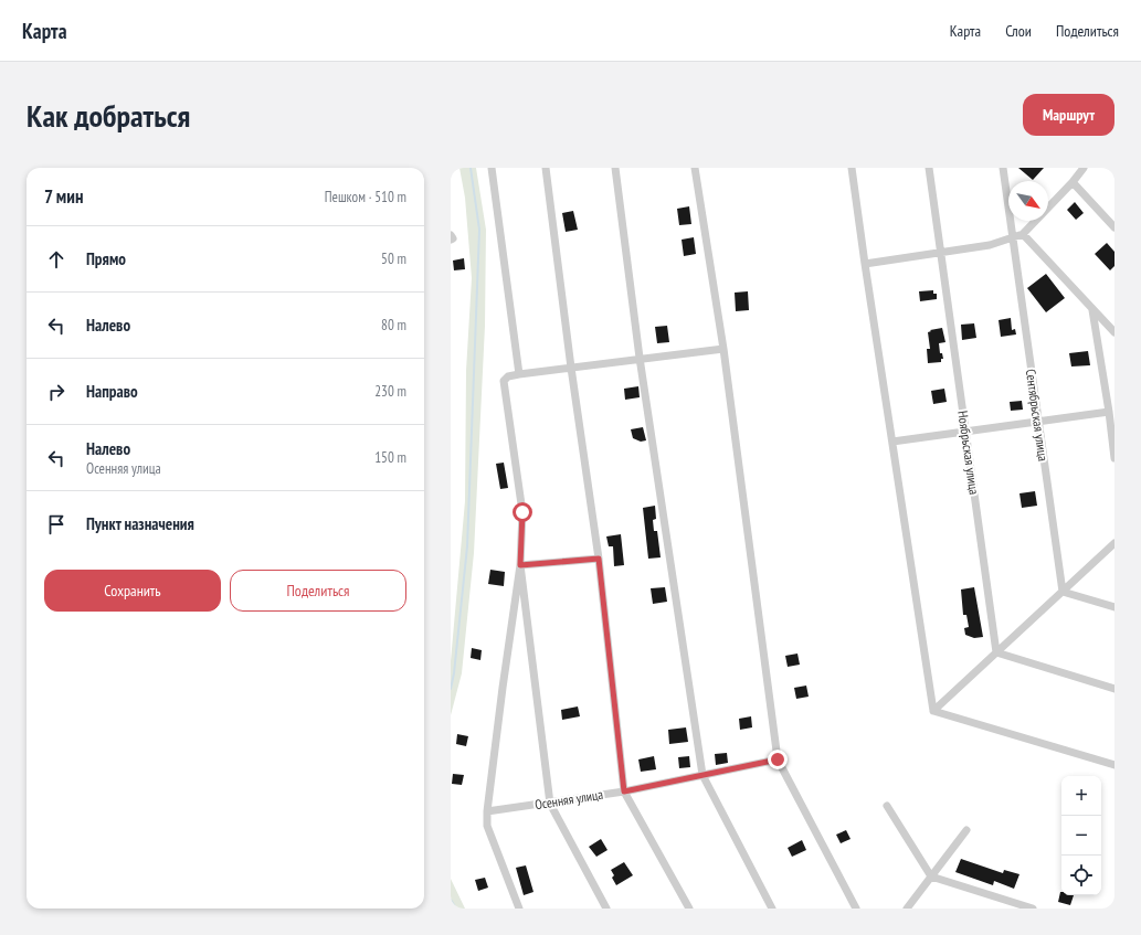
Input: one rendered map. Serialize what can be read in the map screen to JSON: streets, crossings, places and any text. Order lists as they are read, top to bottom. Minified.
{"streets":{"street":["Сентябрьская улица","Ноябрьская улица","Осенняя улица"]},"north":"bottom right","page":{"header":"Карта","nav":["Карта","Слои","Поделиться"],"buttons":["Маршрут",["Сохранить","Поделиться"]],"title":"Как добраться","heading":["7 мин","Пешком · 510 m"],"list":[["Прямо","50 m"],["Налево","80 m"],["Направо","230 m"],["Налево","Осенняя улица","150 m"],"Пункт назначения"],"map_buttons":["+","−"]}}
